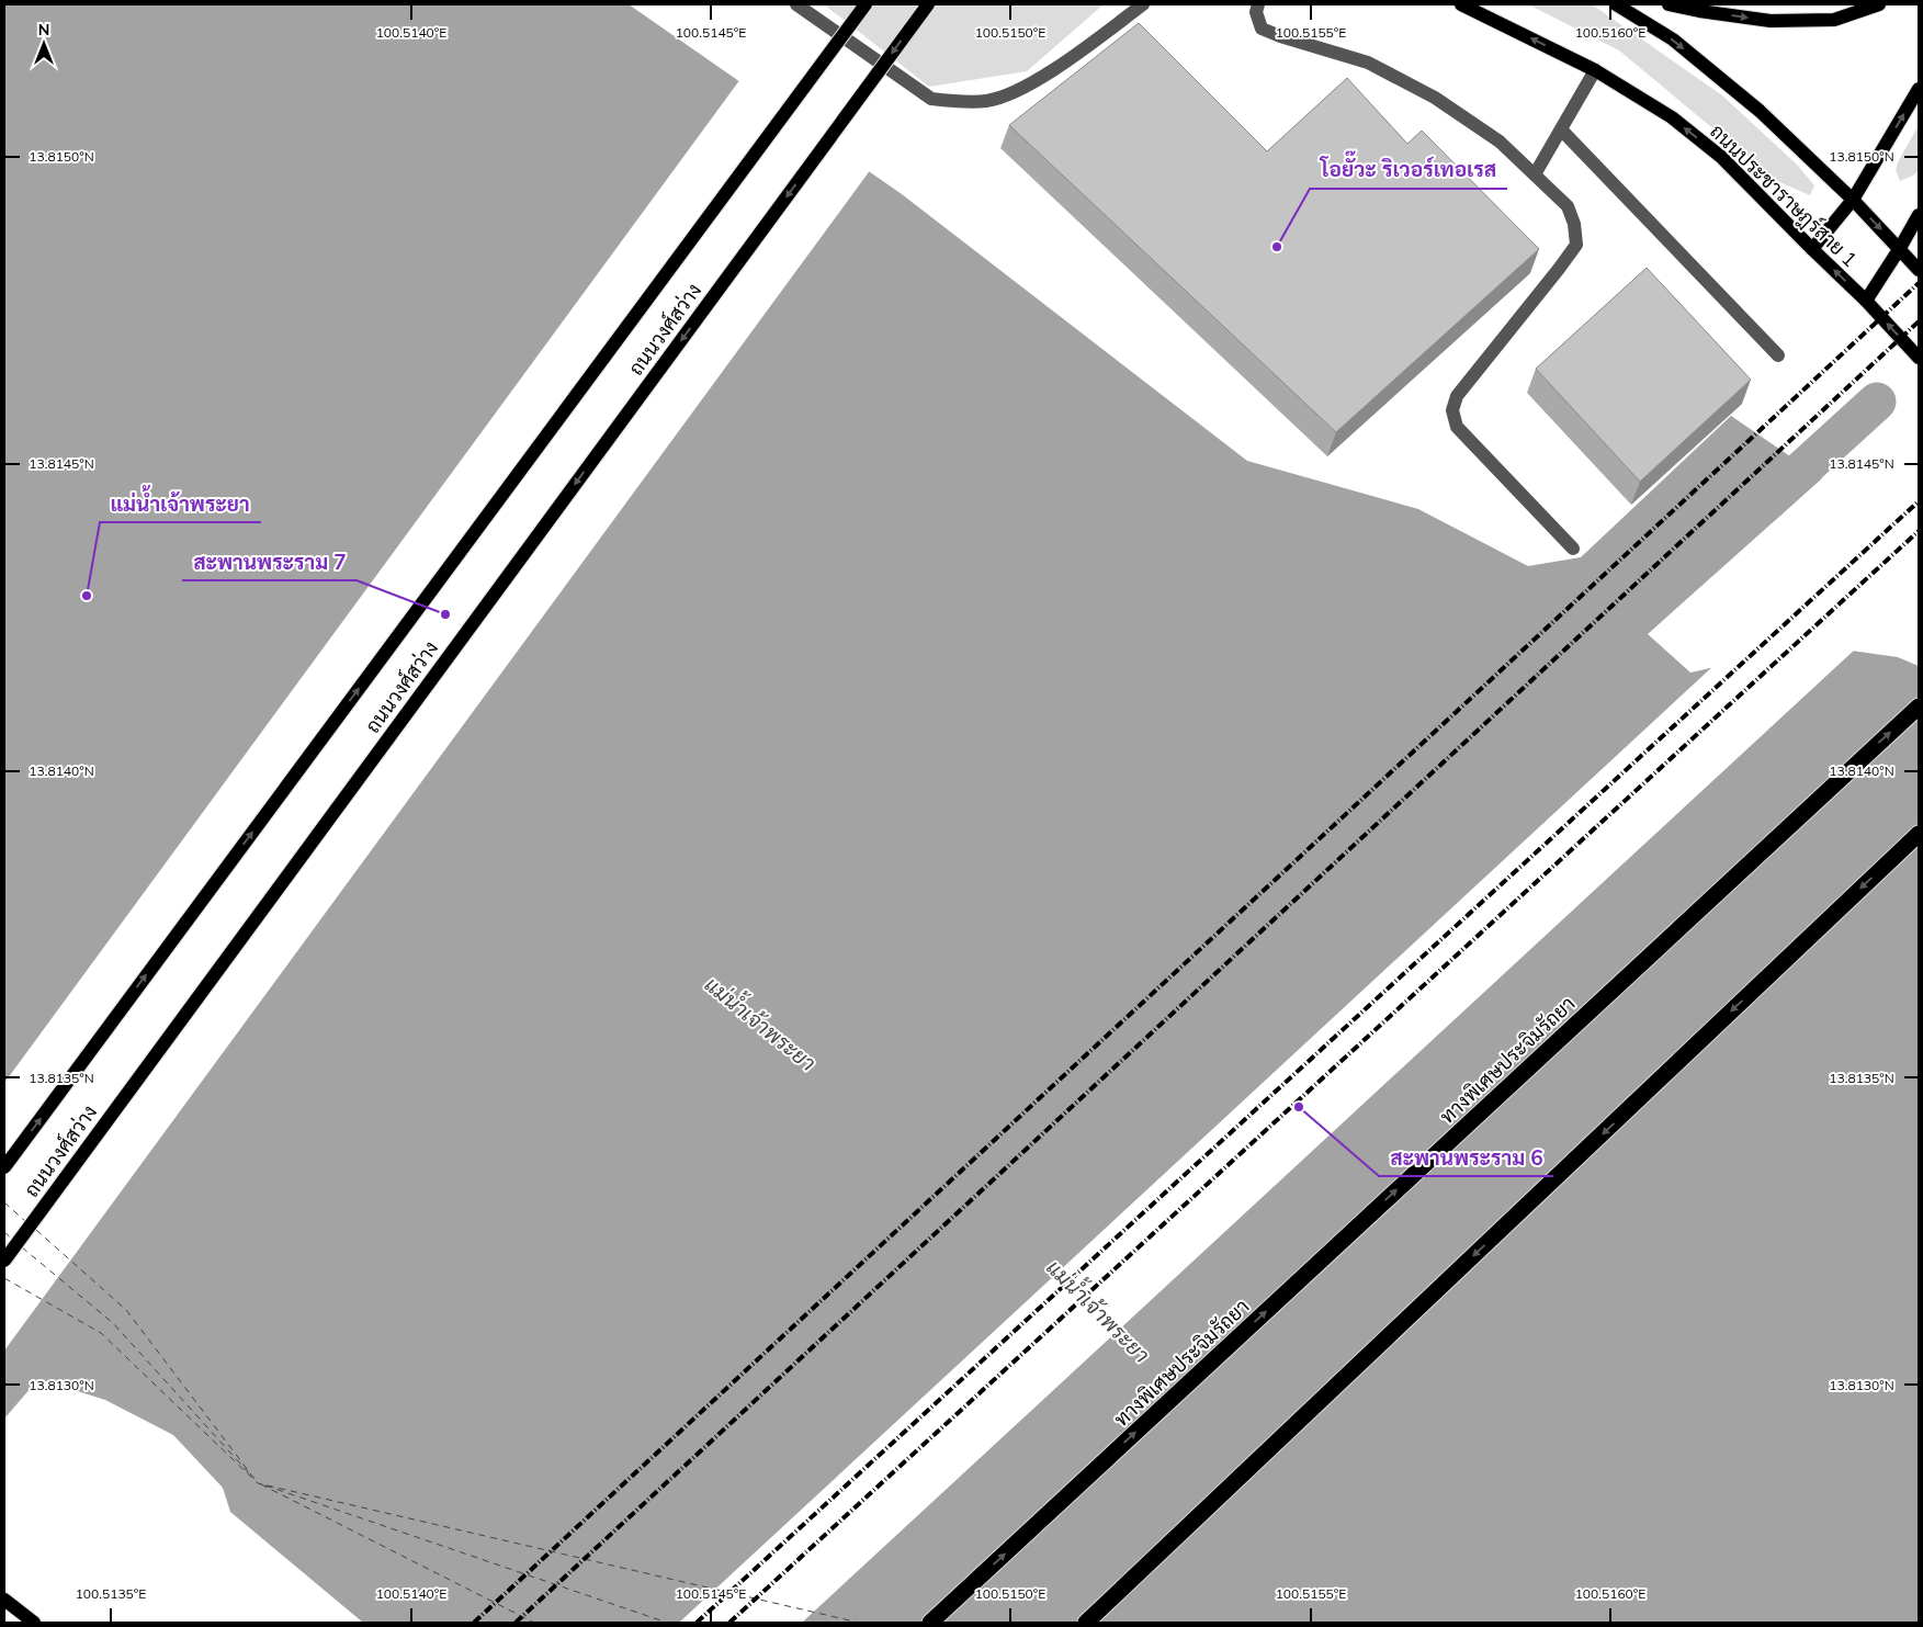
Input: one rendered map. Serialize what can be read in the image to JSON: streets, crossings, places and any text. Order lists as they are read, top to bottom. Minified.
{"streets":{"highway":["ทางพิเศษประจิมรัถยา"],"main road":["ถนนประชาราษฎร์สาย 1","ถนนวงศ์สว่าง"]},"water":["แม่น้ำเจ้าพระยา"],"places":["โอยั๊วะ ริเวอร์เทอเรส","แม่น้ำเจ้าพระยา","สะพานพระราม 7","สะพานพระราม 6"],"north":"top","coordinates":["100.5140°E","100.5145°E","100.5150°E","100.5155°E","100.5160°E","13.8150°N","13.8145°N","13.8140°N","13.8135°N","13.8130°N","100.5135°E"]}
